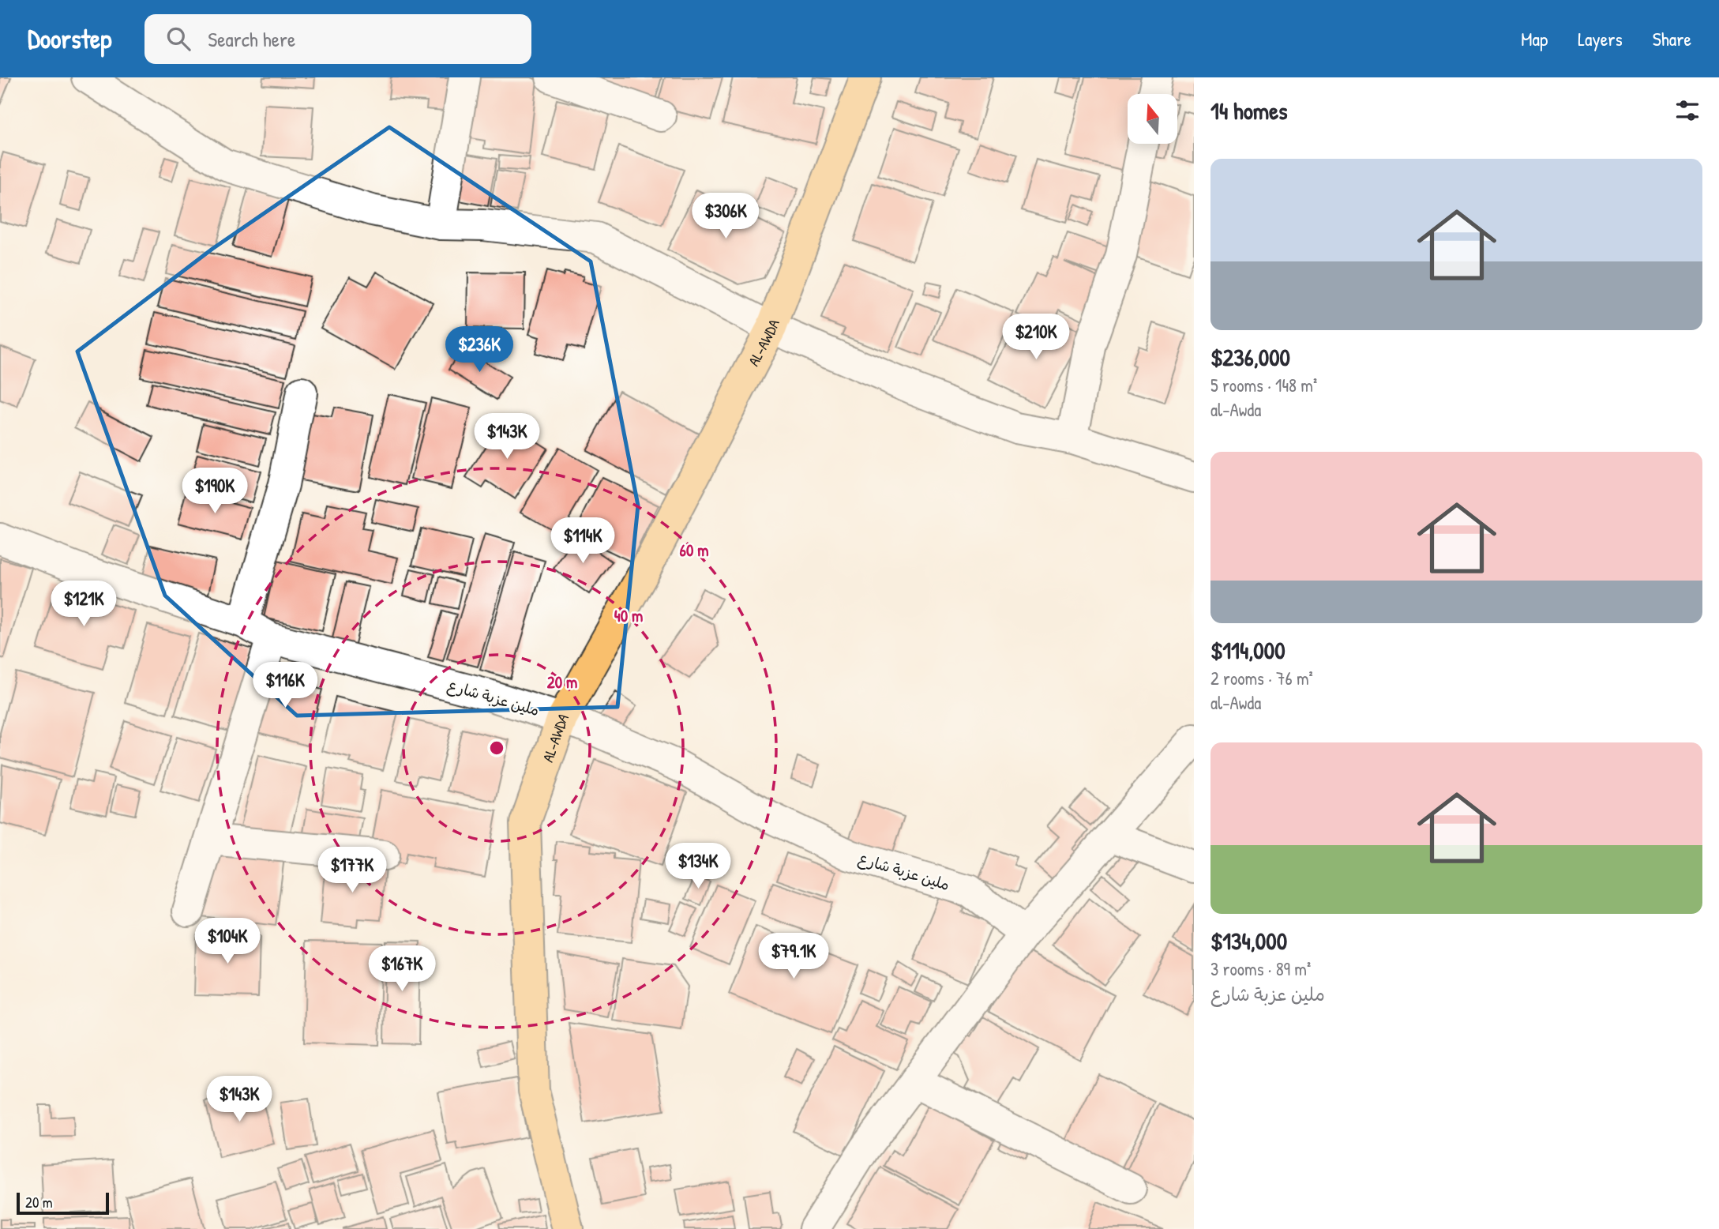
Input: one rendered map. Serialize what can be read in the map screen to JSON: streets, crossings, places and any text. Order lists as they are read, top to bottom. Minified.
{"streets":{"main road":["AL-AWDA"],"street":["ملين عزبة شارع"]},"crossings":[["AL-AWDA","ملين عزبة شارع"]],"scale_bar":"20 m","north":"top","page":{"header":"Doorstep","search":"Search here","nav":["Map","Layers","Share"],"heading":"14 homes","list":[{"name":"$236,000","note":"5 rooms · 148 m² · al-Awda"},{"name":"$114,000","note":"2 rooms · 76 m² · al-Awda"},{"name":"$134,000","note":"3 rooms · 89 m² · ملين عزبة شارع"}],"price":["$306K","$210K","$236K","$143K","$190K","$114K","$121K","$116K","$134K","$177K","$104K","$79.1K","$167K","$143K"],"scale":"20 m"},"rings":["60 m","40 m","20 m"]}
